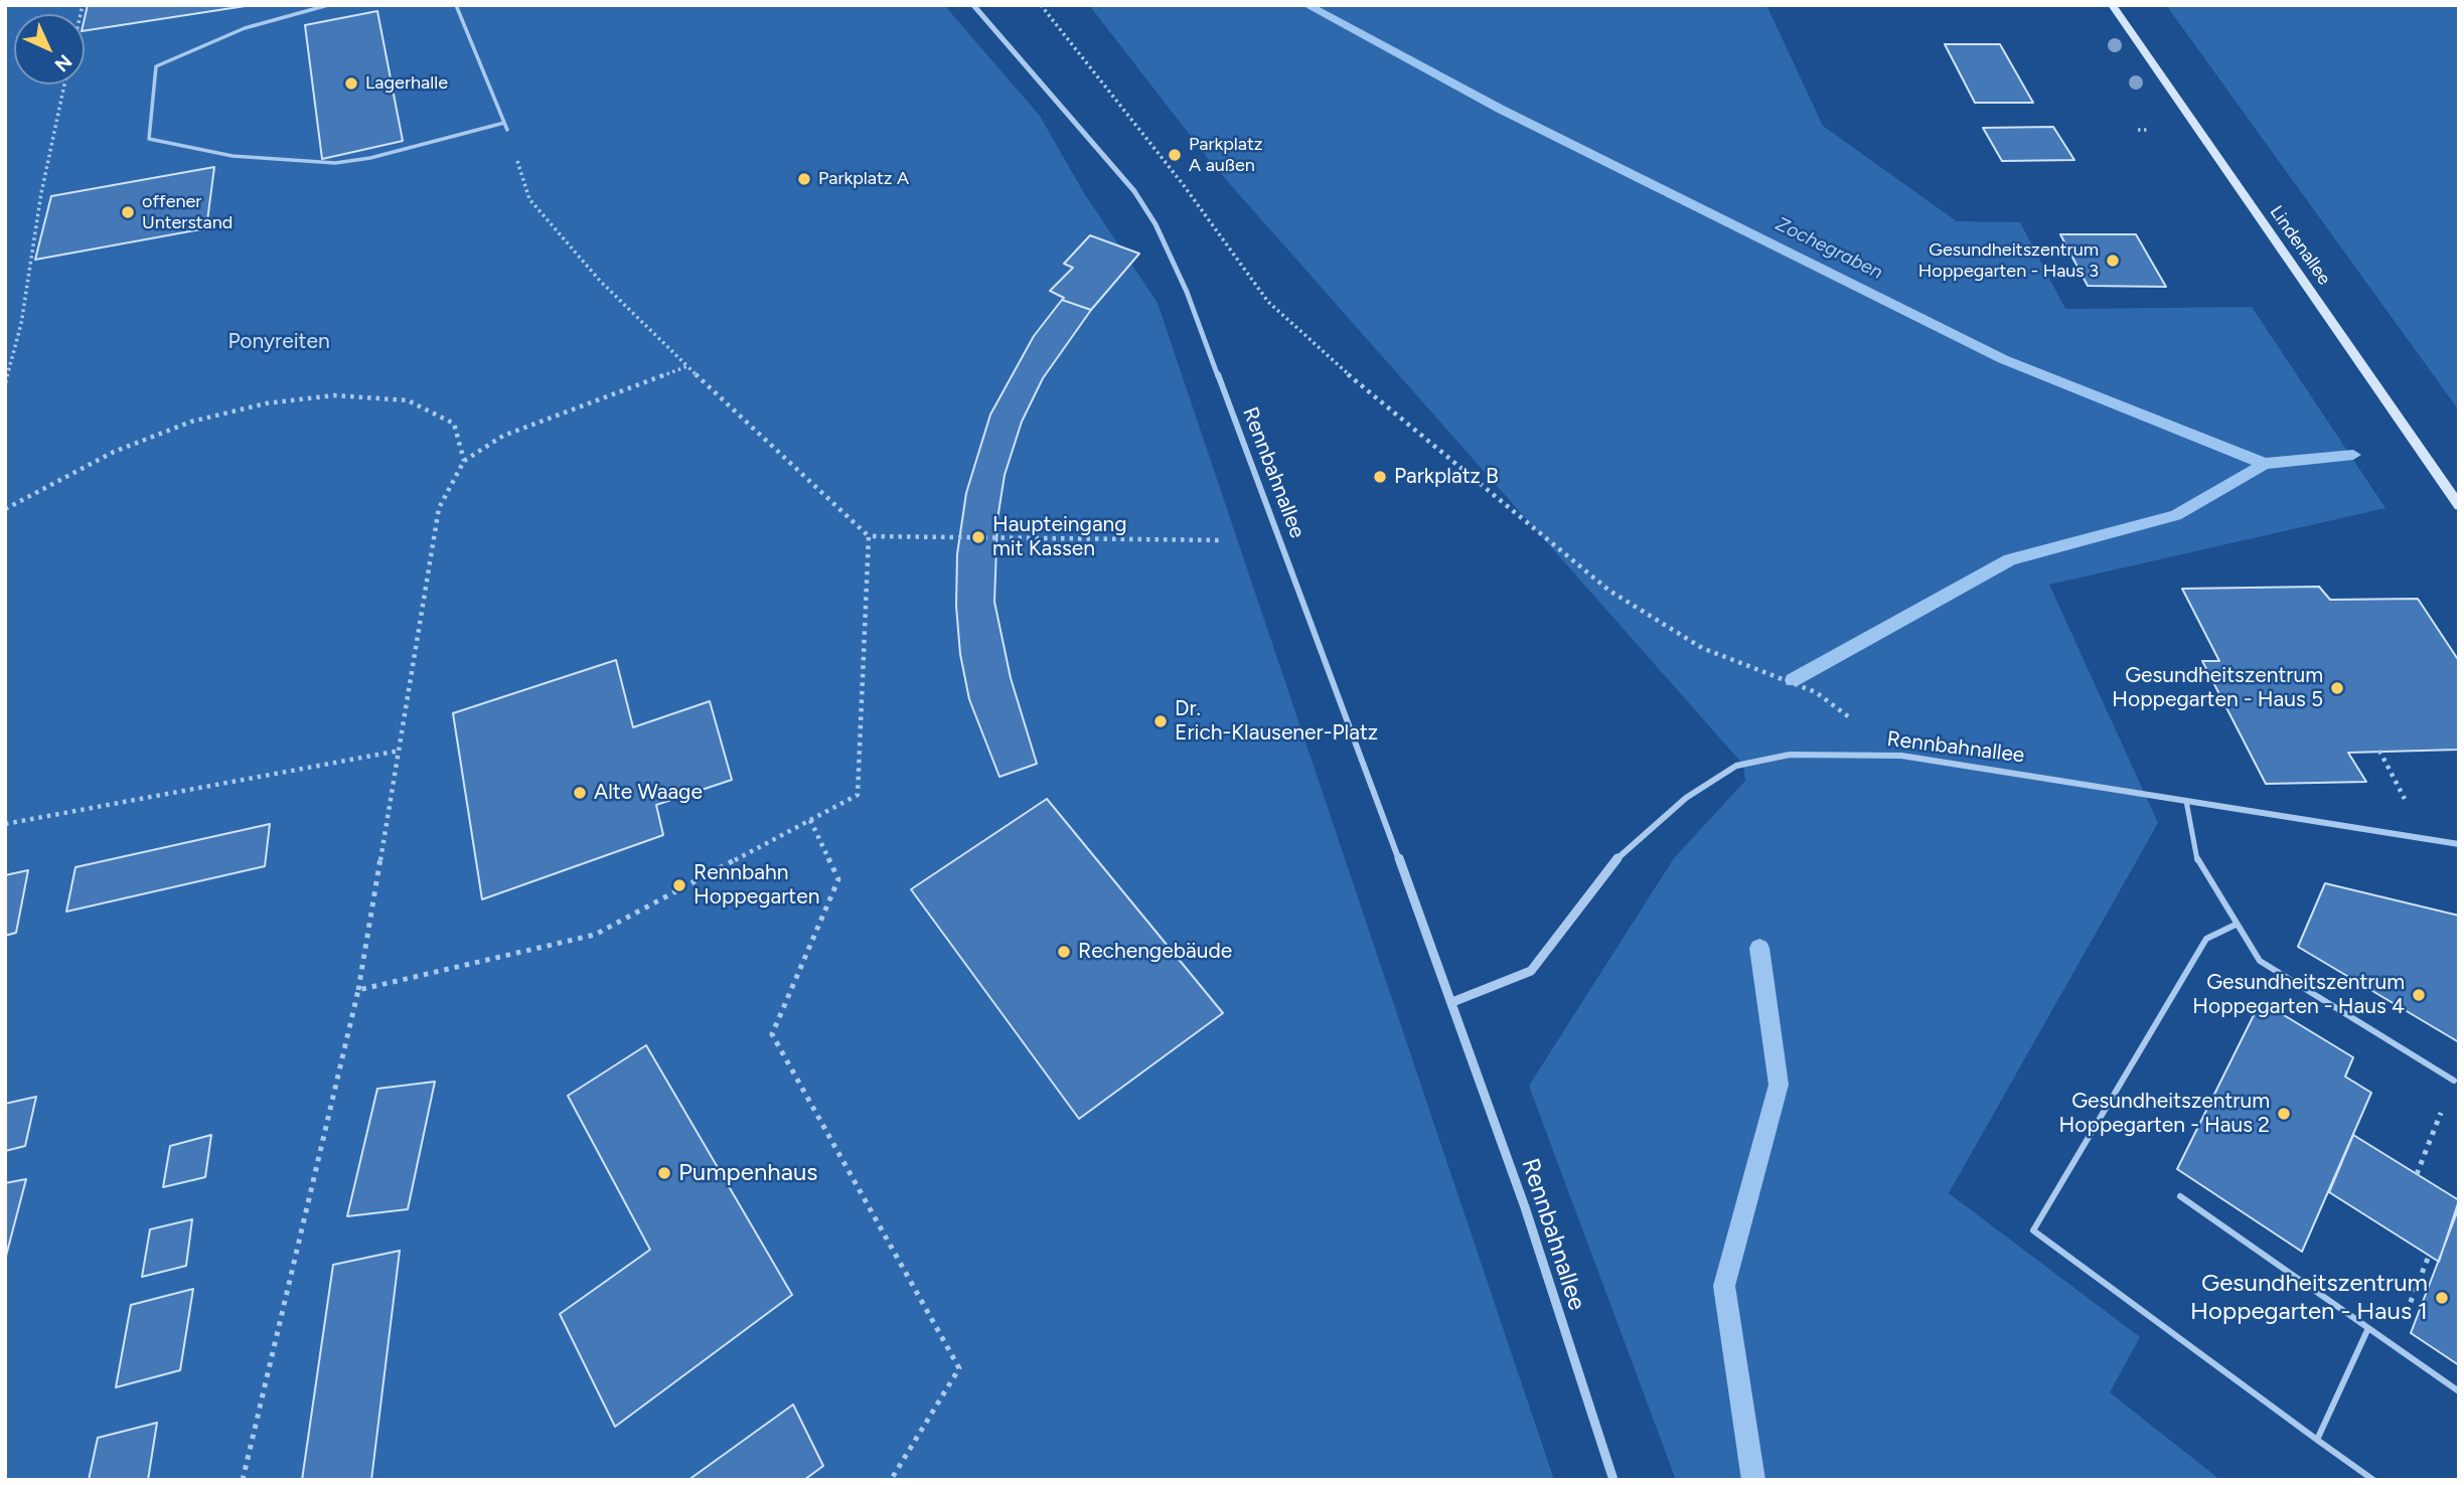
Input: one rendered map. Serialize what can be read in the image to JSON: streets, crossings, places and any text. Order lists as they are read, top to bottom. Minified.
{"streets":{"street":["Lindenallee","Rennbahnallee"]},"water":["Zochegraben"],"parks":["Ponyreiten"],"places":["Lagerhalle","Parkplatz A außen","Parkplatz A","offener Unterstand","Gesundheitszentrum Hoppegarten - Haus 3","Parkplatz B","Haupteingang mit Kassen","Gesundheitszentrum Hoppegarten - Haus 5","Dr. Erich-Klausener-Platz","Alte Waage","Rennbahn Hoppegarten","Rechengebäude","Gesundheitszentrum Hoppegarten - Haus 4","Gesundheitszentrum Hoppegarten - Haus 2","Pumpenhaus","Gesundheitszentrum Hoppegarten - Haus 1"],"north":"bottom right"}
